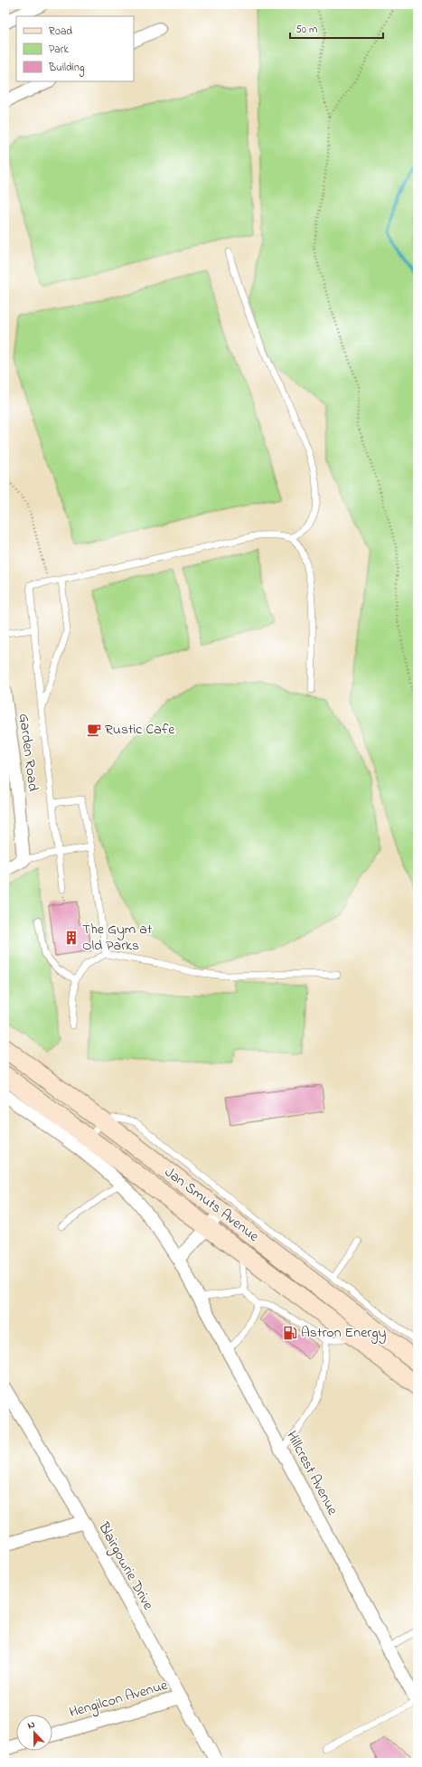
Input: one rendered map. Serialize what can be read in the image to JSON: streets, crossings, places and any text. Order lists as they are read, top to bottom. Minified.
{"streets":{"main road":["Jan Smuts Avenue"],"street":["Garden Road","Hillcrest Avenue","Blairgowrie Drive","Hengilcon Avenue"]},"crossings":[["Blairgowrie Drive","Hengilcon Avenue"]],"places":{"cafe":["Rustic Cafe"],"building":["The Gym at Old Parks"],"fuel station":["Astron Energy"]},"legend":["Road","Park","Building"],"scale_bar":"50 m","north":"top"}
